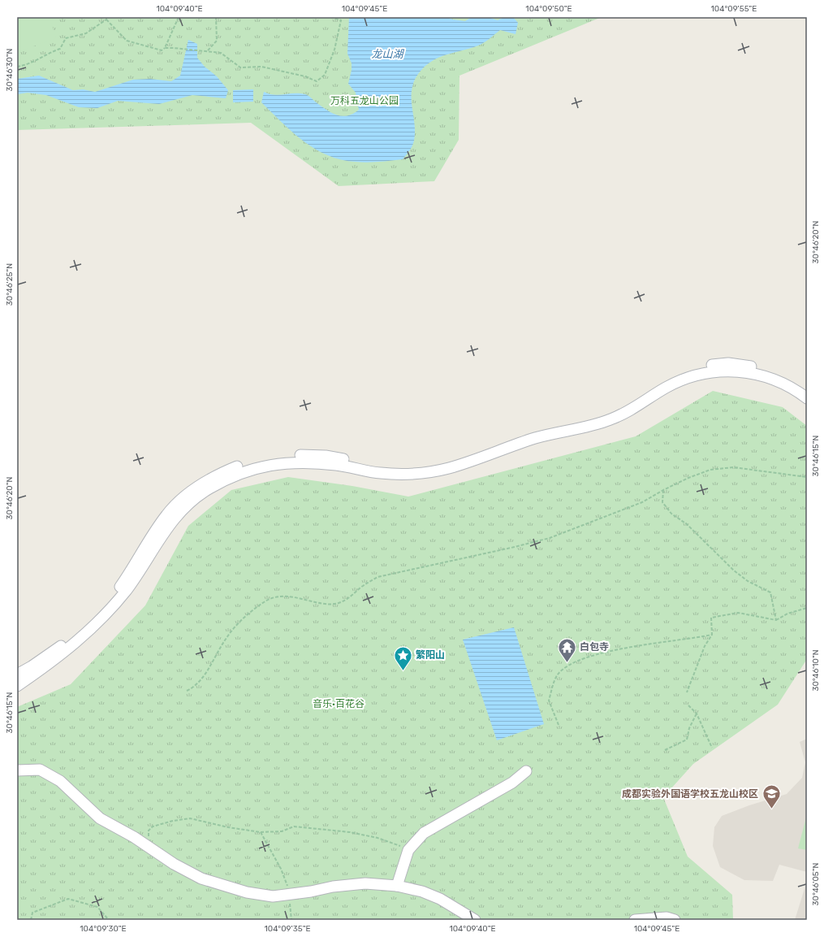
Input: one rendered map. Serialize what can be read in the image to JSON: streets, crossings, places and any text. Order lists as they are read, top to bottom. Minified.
{"water":["龙山湖"],"parks":["万科五龙山公园","音乐·百花谷"],"places":{"temple":["白包寺"],"place":["繁阳山"],"school or university":["成都实验外国语学校五龙山校区"]},"coordinates":["104°09'40\"E","104°09'45\"E","104°09'50\"E","104°09'55\"E","30°46'30\"N","30°46'20\"N","30°46'25\"N","30°46'15\"N","30°46'10\"N","30°46'05\"N","104°09'30\"E","104°09'35\"E"]}
